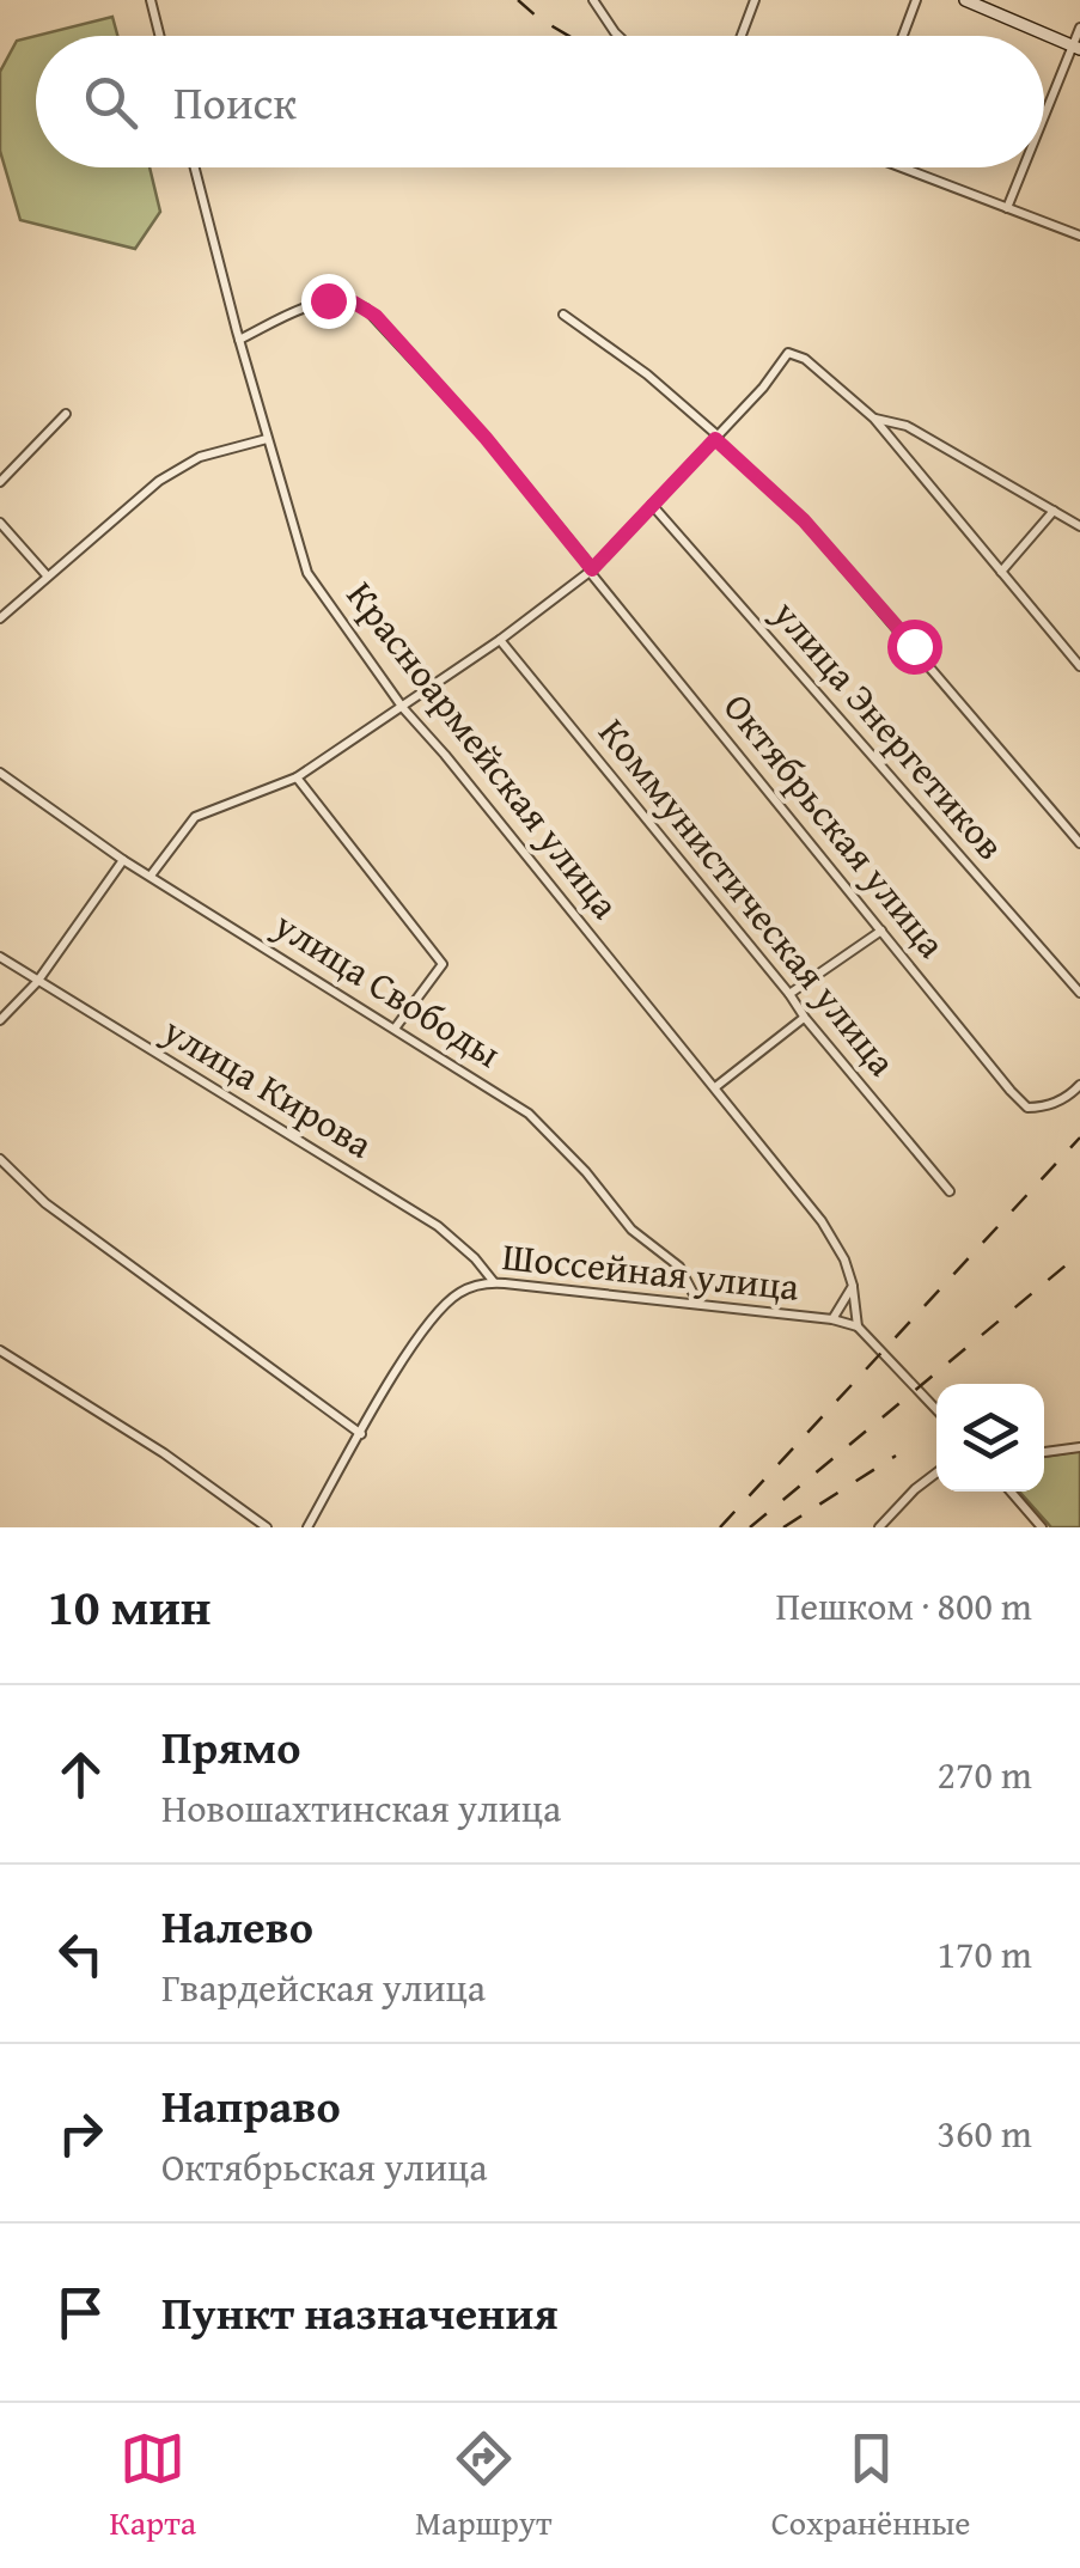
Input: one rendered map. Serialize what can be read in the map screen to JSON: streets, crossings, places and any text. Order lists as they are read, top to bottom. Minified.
{"streets":{"street":["улица Энергетиков","Красноармейская улица","Октябрьская улица","Коммунистическая улица","улица Свободы","улица Кирова","Шоссейная улица"]},"crossings":[["Красноармейская улица","Октябрьская улица"],["Красноармейская улица","Шоссейная улица"],["улица Свободы","Шоссейная улица"],["улица Кирова","Шоссейная улица"]],"page":{"search":"Поиск","heading":["10 мин","Пешком · 800 m"],"list":[["Прямо","Новошахтинская улица","270 m"],["Налево","Гвардейская улица","170 m"],["Направо","Октябрьская улица","360 m"],"Пункт назначения"],"nav":["Карта","Маршрут","Сохранённые"]}}
